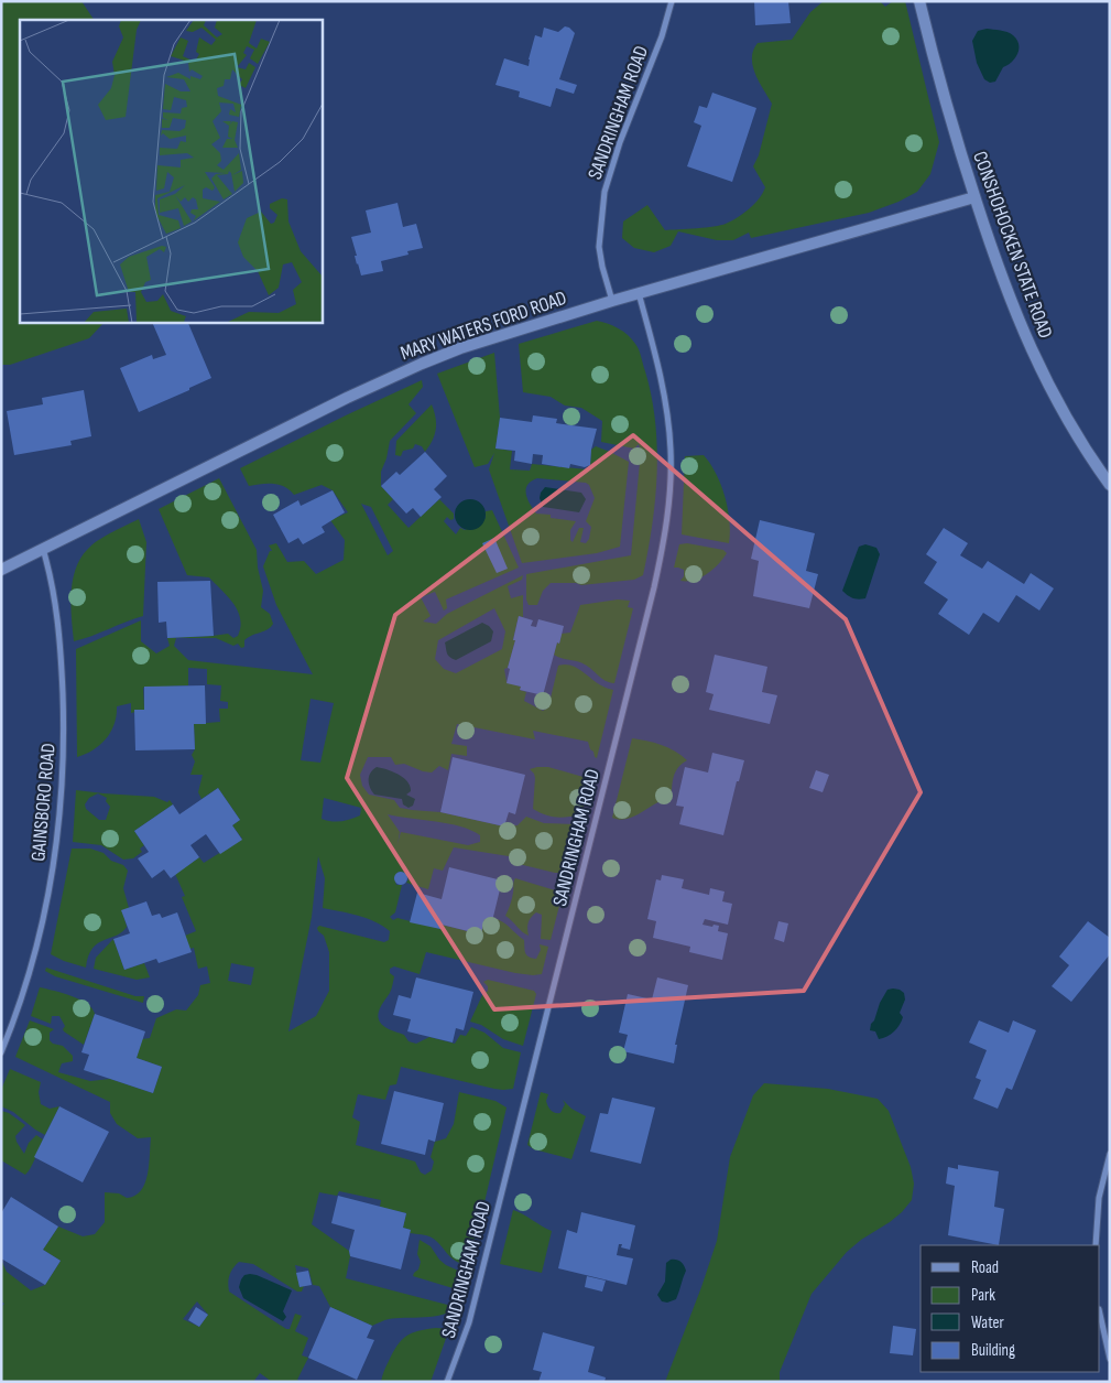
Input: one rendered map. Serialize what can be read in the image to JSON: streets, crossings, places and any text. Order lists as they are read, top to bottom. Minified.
{"streets":{"street":["SANDRINGHAM ROAD","CONSHOHOCKEN STATE ROAD","MARY WATERS FORD ROAD","GAINSBORO ROAD"]},"crossings":[["SANDRINGHAM ROAD","MARY WATERS FORD ROAD"],["CONSHOHOCKEN STATE ROAD","MARY WATERS FORD ROAD"],["MARY WATERS FORD ROAD","GAINSBORO ROAD"]],"legend":["Road","Park","Water","Building"]}
